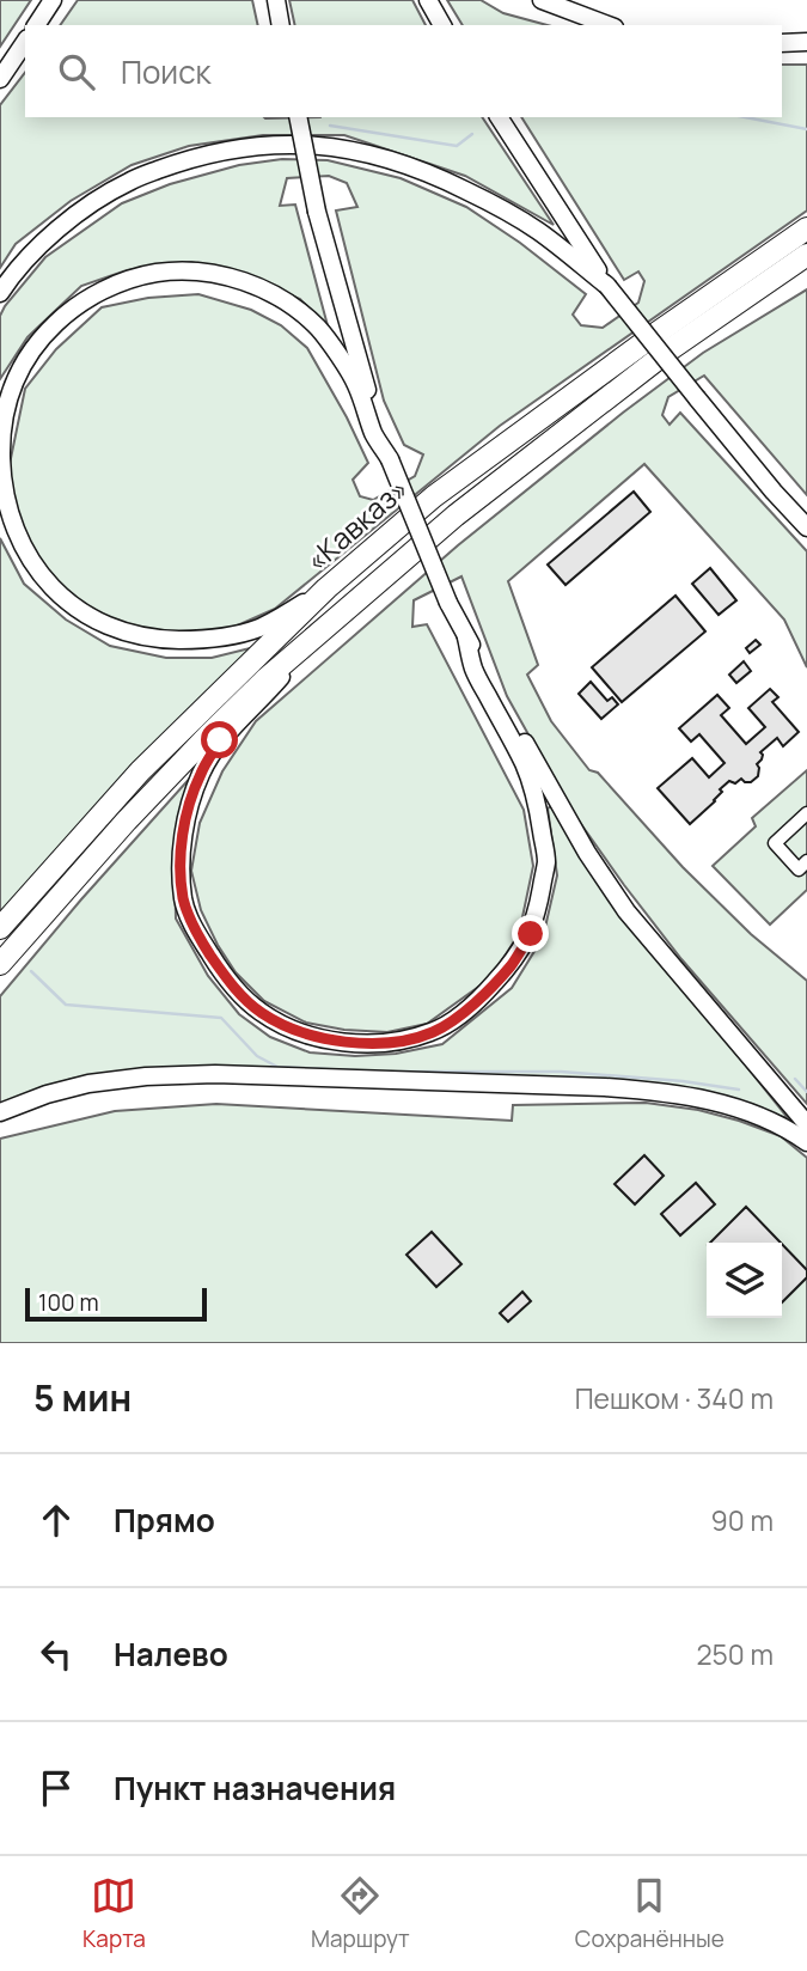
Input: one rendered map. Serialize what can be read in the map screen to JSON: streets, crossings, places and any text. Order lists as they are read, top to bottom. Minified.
{"streets":{"highway":["«Кавказ»"]},"scale_bar":"100 m","page":{"search":"Поиск","scale":"100 m","heading":["5 мин","Пешком · 340 m"],"list":[["Прямо","90 m"],["Налево","250 m"],"Пункт назначения"],"nav":["Карта","Маршрут","Сохранённые"]}}
